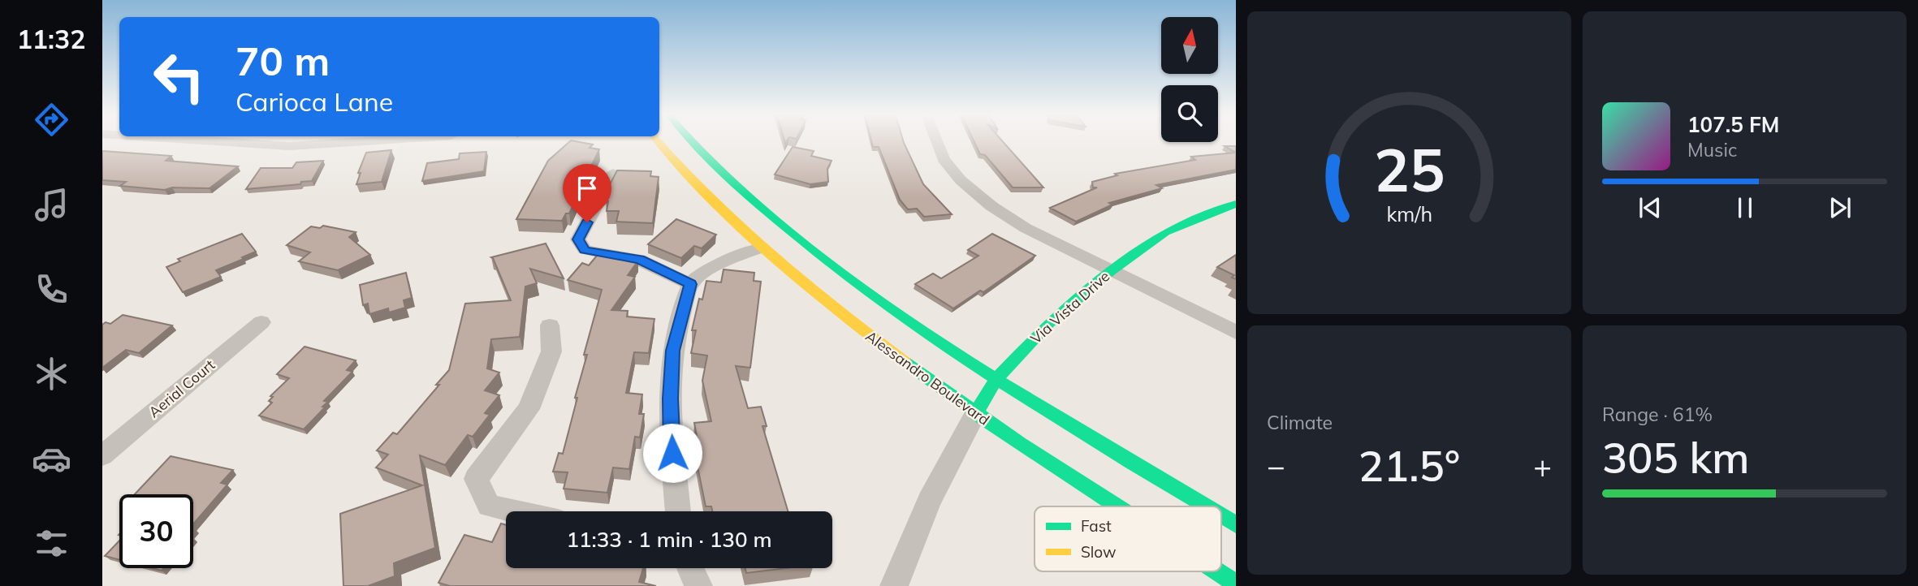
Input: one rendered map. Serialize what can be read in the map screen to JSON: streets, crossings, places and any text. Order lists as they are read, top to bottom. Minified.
{"streets":{"main road":["Via Vista Drive","Alessandro Boulevard"],"street":["Aerial Court"]},"crossings":[["Via Vista Drive","Alessandro Boulevard"]],"legend":["Fast","Slow"],"north":"top","page":{"tabs":"11:32","turn":["70 m","Carioca Lane"],"song":["107.5 FM","Music"],"tile":["Climate",["Range · 61%","305 km"]],"heat":["−","21.5°","+"],"limit":"30","trip":"11:33 · 1 min · 130 m","gauge":["25","km/h"]}}
